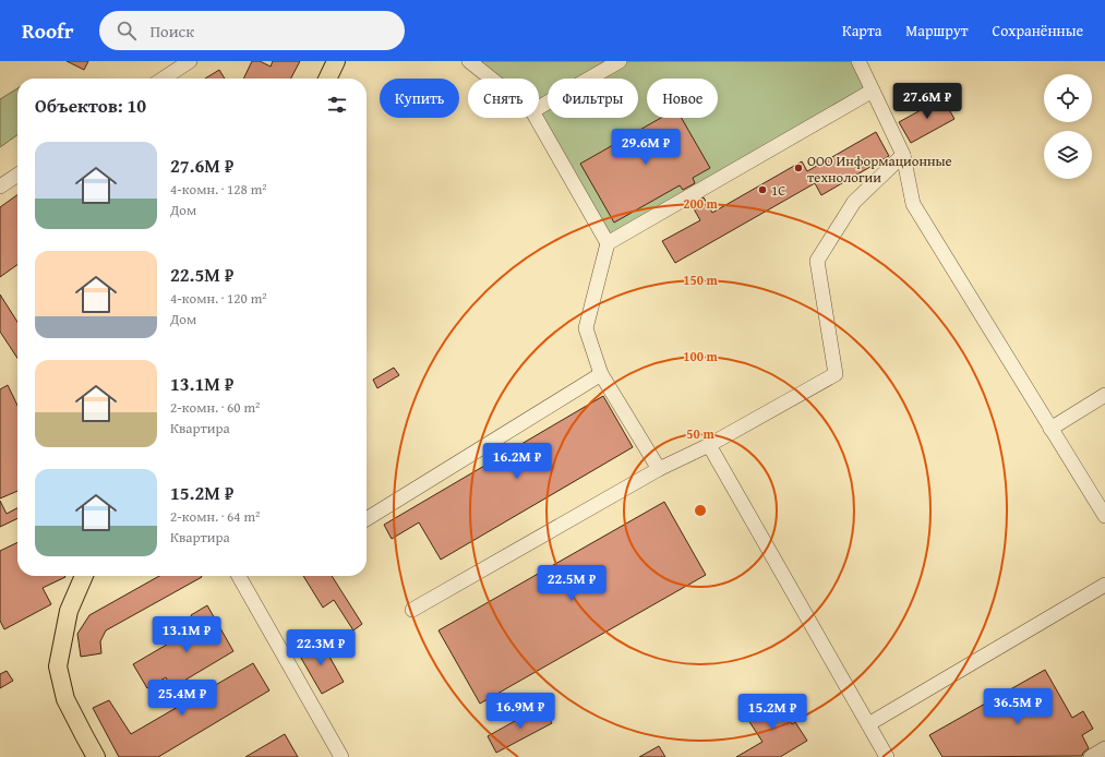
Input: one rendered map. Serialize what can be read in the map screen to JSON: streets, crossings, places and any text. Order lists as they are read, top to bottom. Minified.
{"places":["ООО Информационные технологии","1С"],"page":{"header":"Roofr","search":"Поиск","nav":["Карта","Маршрут","Сохранённые"],"chip":["Купить","Снять","Фильтры","Новое"],"heading":"Объектов: 10","price":["27.6M ₽","29.6M ₽","16.2M ₽","22.5M ₽","13.1M ₽","22.3M ₽","25.4M ₽","36.5M ₽","16.9M ₽","15.2M ₽"],"list":[{"name":"27.6M ₽","note":"4-комн. · 128 m² · Дом"},{"name":"22.5M ₽","note":"4-комн. · 120 m² · Дом"},{"name":"13.1M ₽","note":"2-комн. · 60 m² · Квартира"},{"name":"15.2M ₽","note":"2-комн. · 64 m² · Квартира"}]},"rings":["200 m","150 m","100 m","50 m"]}
